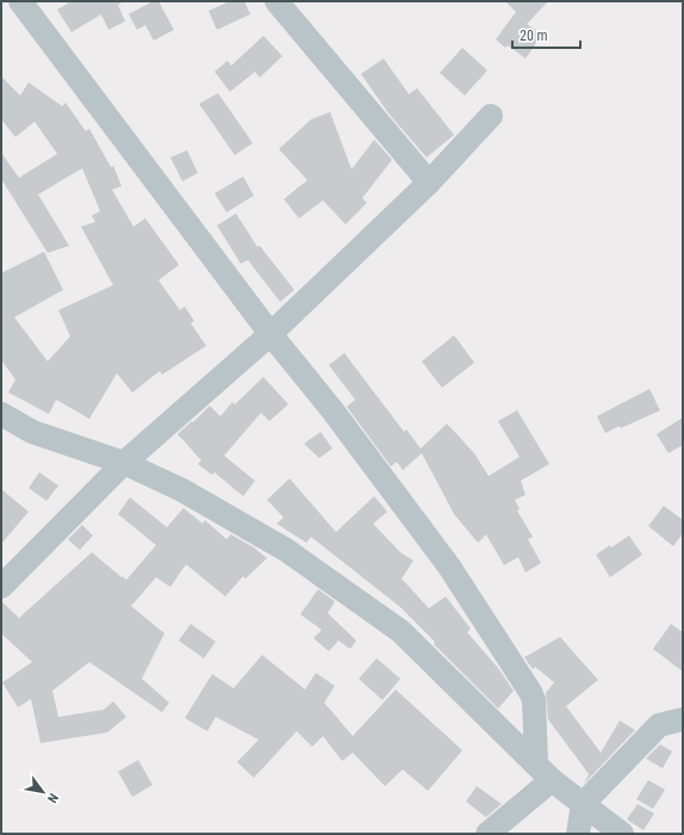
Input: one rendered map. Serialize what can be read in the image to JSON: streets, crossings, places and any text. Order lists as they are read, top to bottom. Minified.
{"scale_bar":"20 m","north":"bottom right"}
